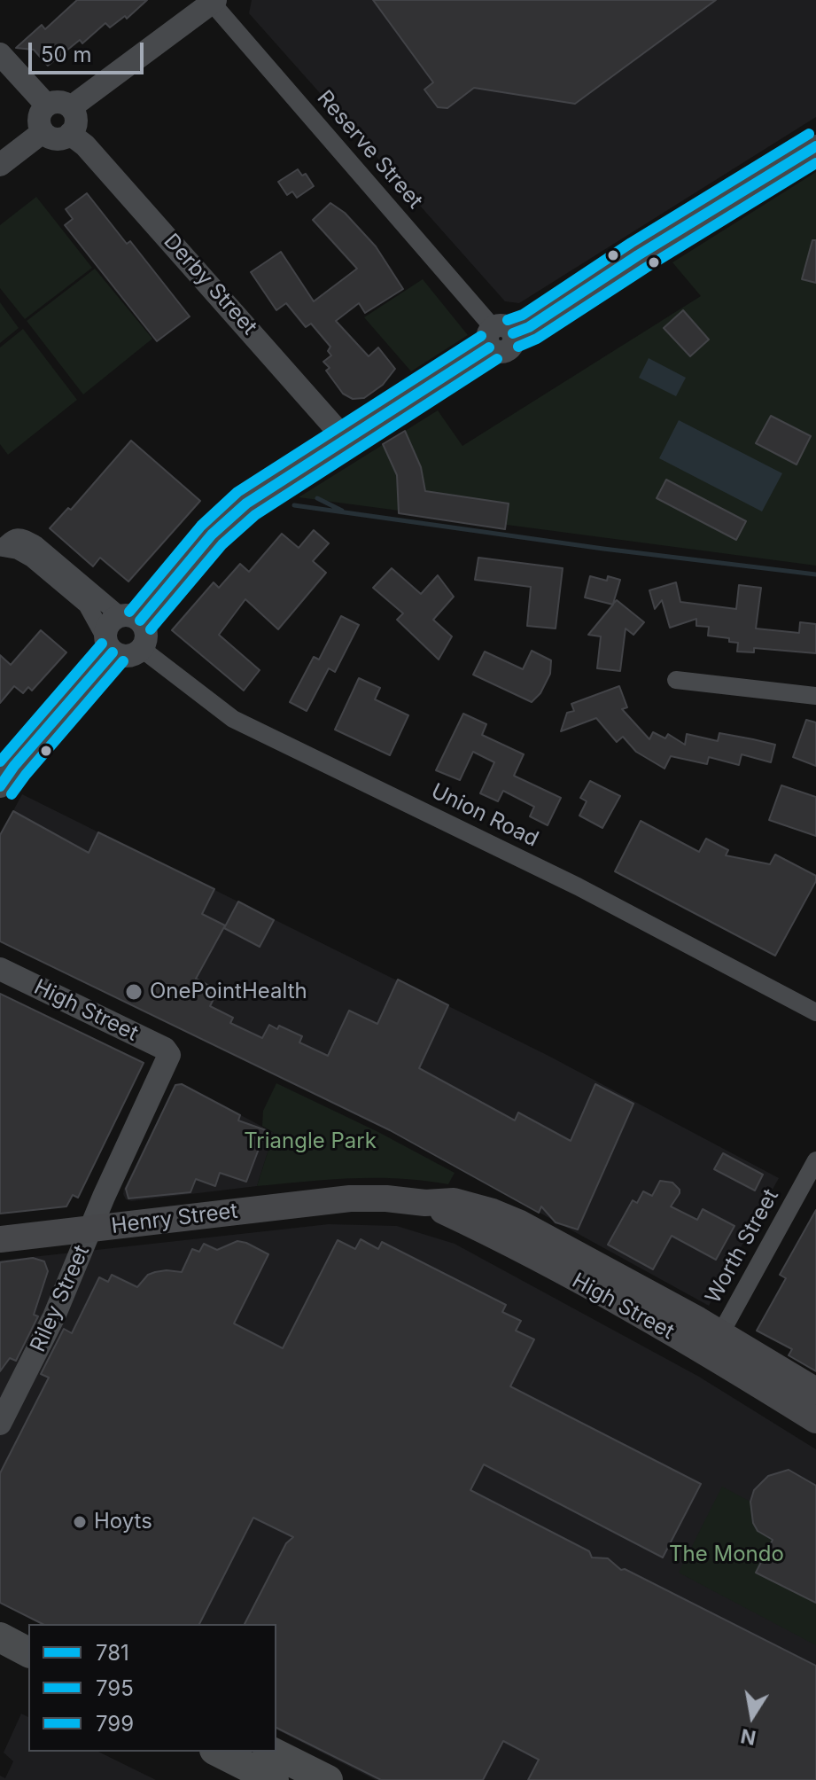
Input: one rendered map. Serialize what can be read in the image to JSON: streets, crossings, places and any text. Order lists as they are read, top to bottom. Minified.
{"streets":{"main road":["High Street","Henry Street"],"street":["Reserve Street","Derby Street","Union Road","Worth Street","Riley Street"]},"crossings":[["High Street","Henry Street"],["High Street","Worth Street"],["High Street","Riley Street"],["Henry Street","Riley Street"]],"parks":["Triangle Park","The Mondo"],"places":["OnePointHealth","Hoyts"],"lines":["transit line 799","transit line 781","transit line 795"],"legend":["781","795","799"],"scale_bar":"50 m","north":"bottom"}
